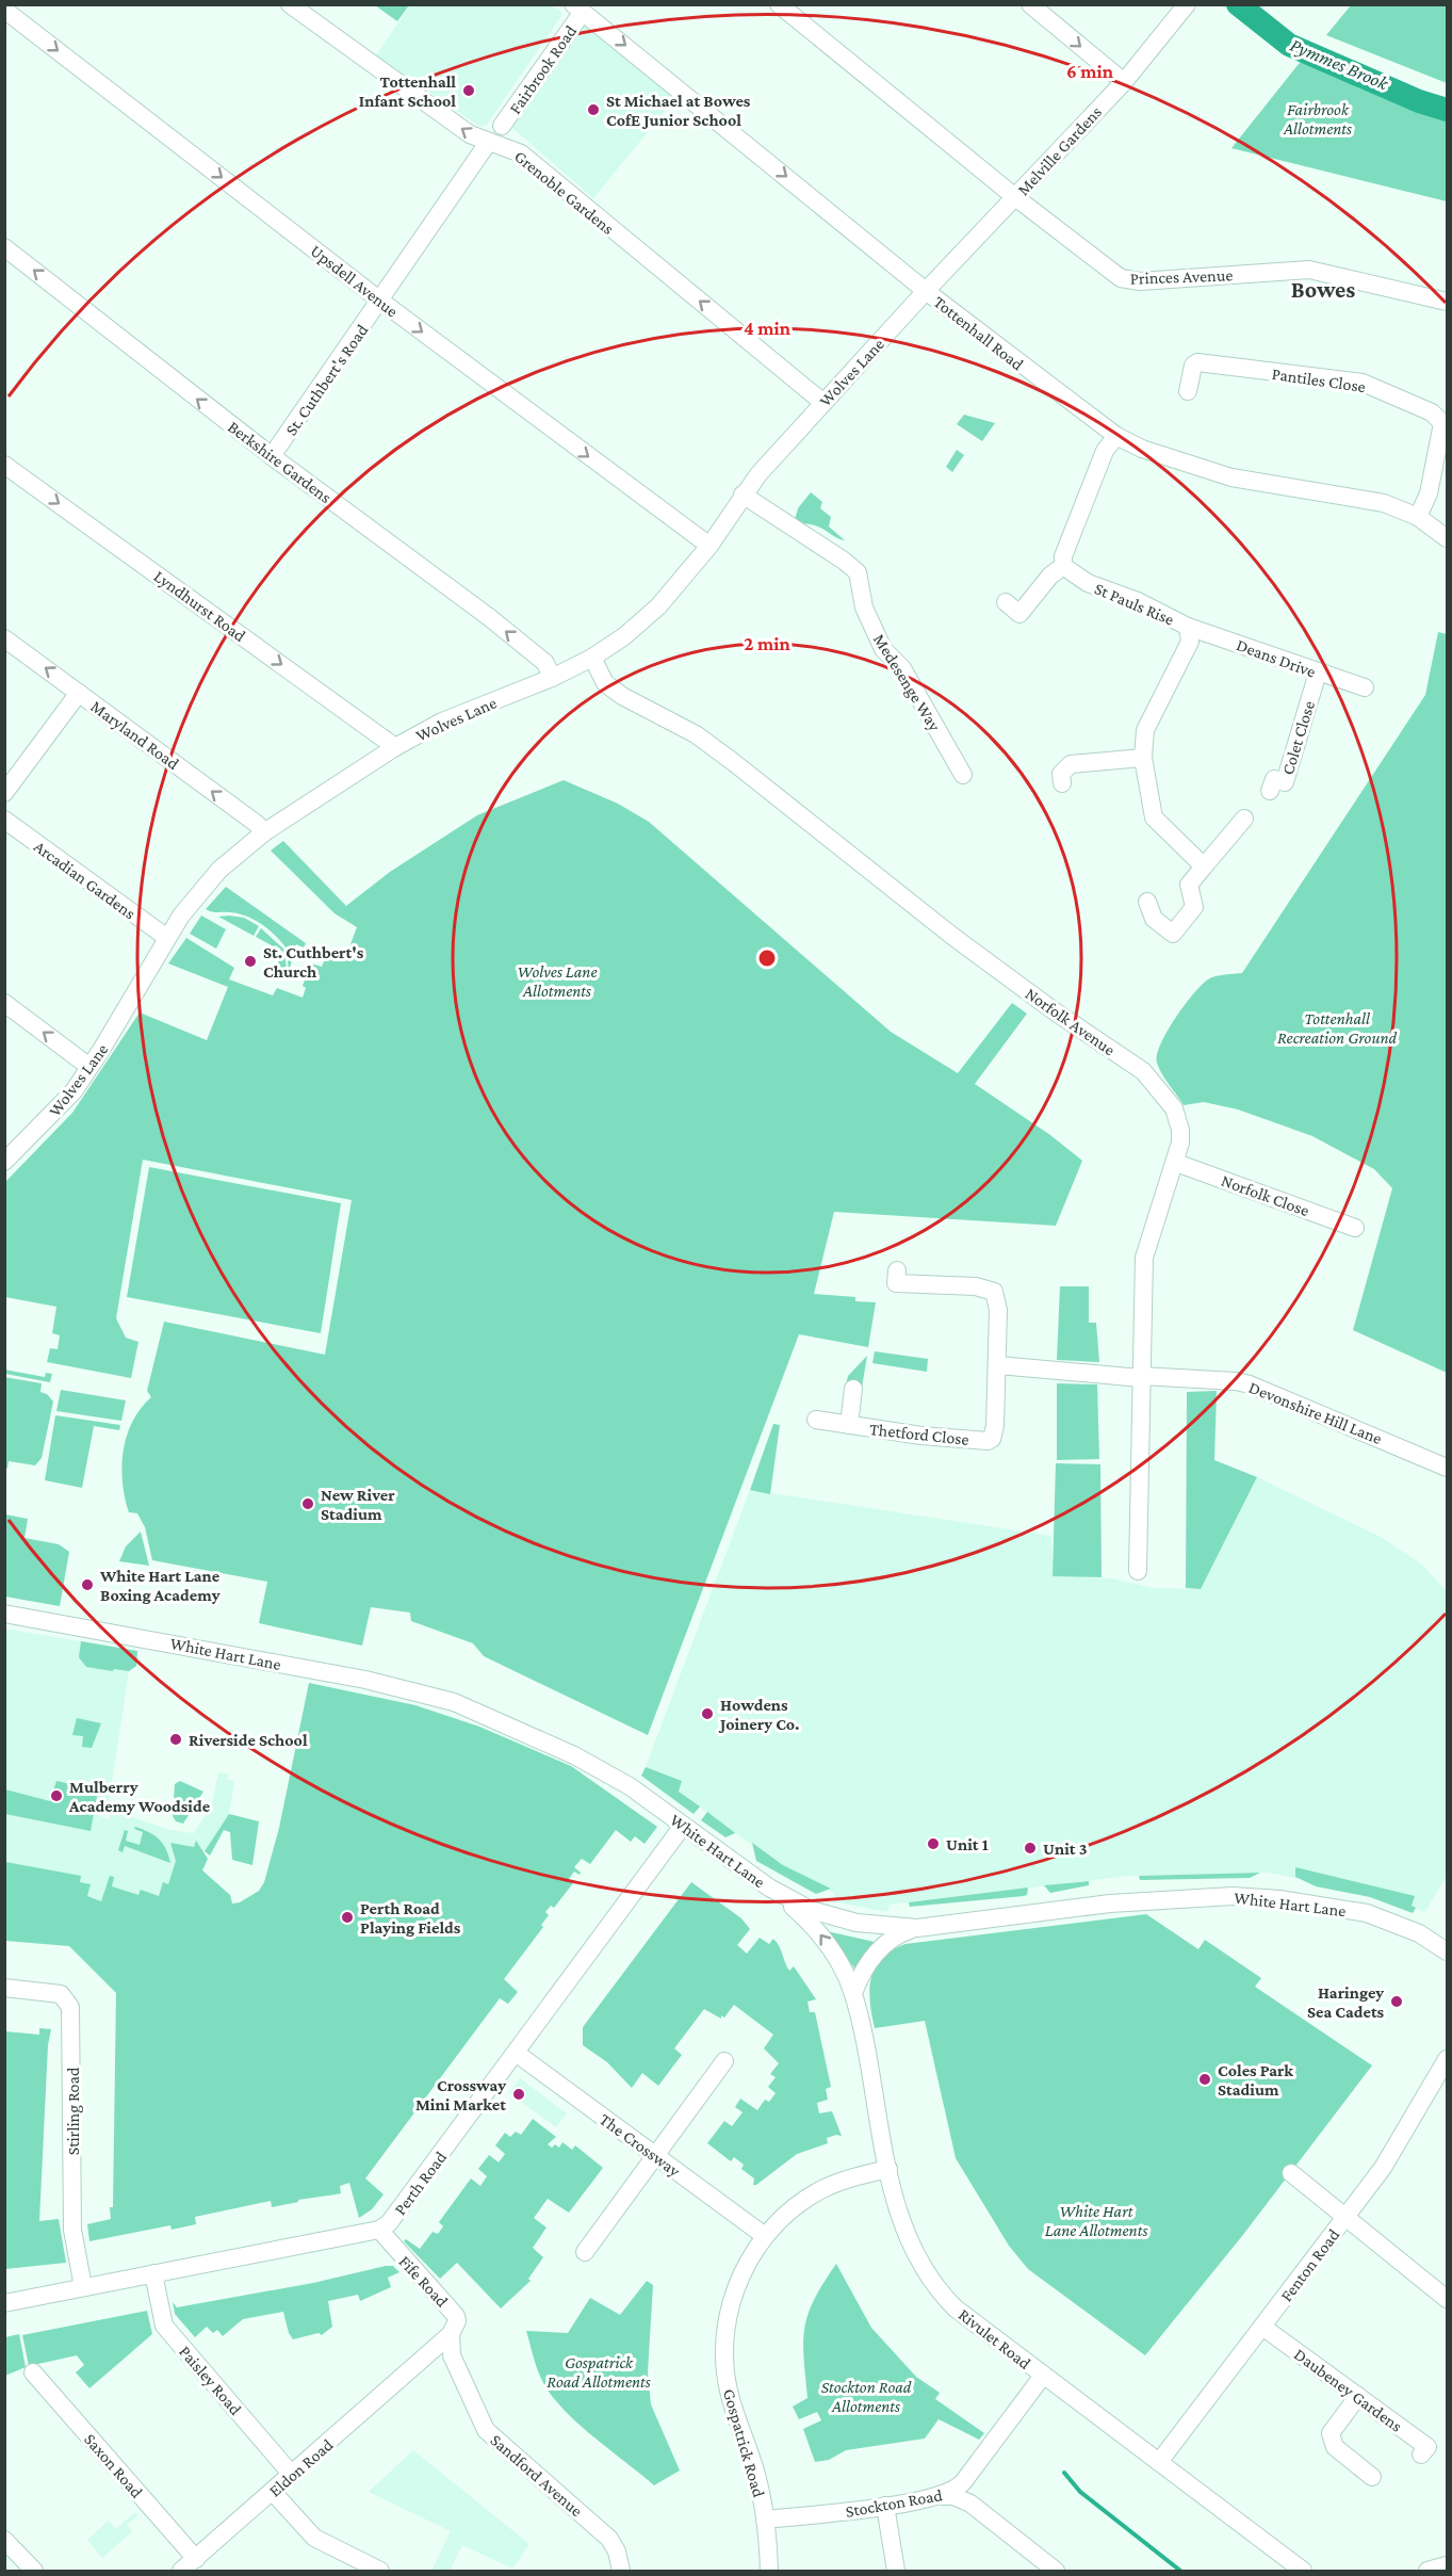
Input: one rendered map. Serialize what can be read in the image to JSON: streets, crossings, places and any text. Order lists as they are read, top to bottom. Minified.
{"streets":{"street":["Fairbrook Road","Melville Gardens","Grenoble Gardens","Princes Avenue","Upsdell Avenue","Tottenhall Road","Wolves Lane","St. Cuthbert's Road","Pantiles Close","Berkshire Gardens","St Pauls Rise","Lyndhurst Road","Deans Drive","Medesenge Way","Maryland Road","Colet Close","Arcadian Gardens","Norfolk Avenue","Norfolk Close","Devonshire Hill Lane","Thetford Close","White Hart Lane","Stirling Road","The Crossway","Perth Road","Fenton Road","Fife Road","Rivulet Road","Paisley Road","Daubeney Gardens","Gospatrick Road","Saxon Road","Eldon Road","Sandford Avenue","Stockton Road"]},"crossings":[["Fairbrook Road","Tottenhall Road"],["Melville Gardens","Princes Avenue"],["Melville Gardens","Tottenhall Road"],["Melville Gardens","Wolves Lane"],["Grenoble Gardens","Wolves Lane"],["Grenoble Gardens","St. Cuthbert's Road"],["Upsdell Avenue","Wolves Lane"],["Upsdell Avenue","St. Cuthbert's Road"],["Tottenhall Road","Wolves Lane"],["Tottenhall Road","Pantiles Close"],["Wolves Lane","Berkshire Gardens"],["Wolves Lane","Lyndhurst Road"],["Wolves Lane","Medesenge Way"],["Wolves Lane","Maryland Road"],["Wolves Lane","Arcadian Gardens"],["Wolves Lane","Norfolk Avenue"],["St. Cuthbert's Road","Berkshire Gardens"],["St Pauls Rise","Deans Drive"],["Deans Drive","Colet Close"],["Norfolk Avenue","Norfolk Close"],["Norfolk Avenue","Devonshire Hill Lane"],["White Hart Lane","Perth Road"],["White Hart Lane","Rivulet Road"],["Stirling Road","Perth Road"],["The Crossway","Perth Road"],["The Crossway","Gospatrick Road"],["Perth Road","Fife Road"],["Perth Road","Paisley Road"],["Fenton Road","Rivulet Road"],["Fenton Road","Daubeney Gardens"],["Fife Road","Eldon Road"],["Fife Road","Sandford Avenue"],["Rivulet Road","Gospatrick Road"],["Rivulet Road","Stockton Road"],["Paisley Road","Eldon Road"],["Gospatrick Road","Stockton Road"],["Saxon Road","Eldon Road"],["Eldon Road","Sandford Avenue"]],"one_way":["Grenoble Gardens","Upsdell Avenue","Tottenhall Road","Berkshire Gardens","Lyndhurst Road","Maryland Road"],"districts":["Bowes"],"water":["Pymmes Brook"],"parks":["Fairbrook Allotments","Wolves Lane Allotments","Tottenhall Recreation Ground","White Hart Lane Allotments","Gospatrick Road Allotments","Stockton Road Allotments"],"places":["Tottenhall Infant School","St Michael at Bowes CofE Junior School","St. Cuthbert's Church","New River Stadium","White Hart Lane Boxing Academy","Howdens Joinery Co.","Riverside School","Mulberry Academy Woodside","Unit 1","Unit 3","Perth Road Playing Fields","Haringey Sea Cadets","Coles Park Stadium","Crossway Mini Market"],"rings":["6 min","4 min","2 min"]}
